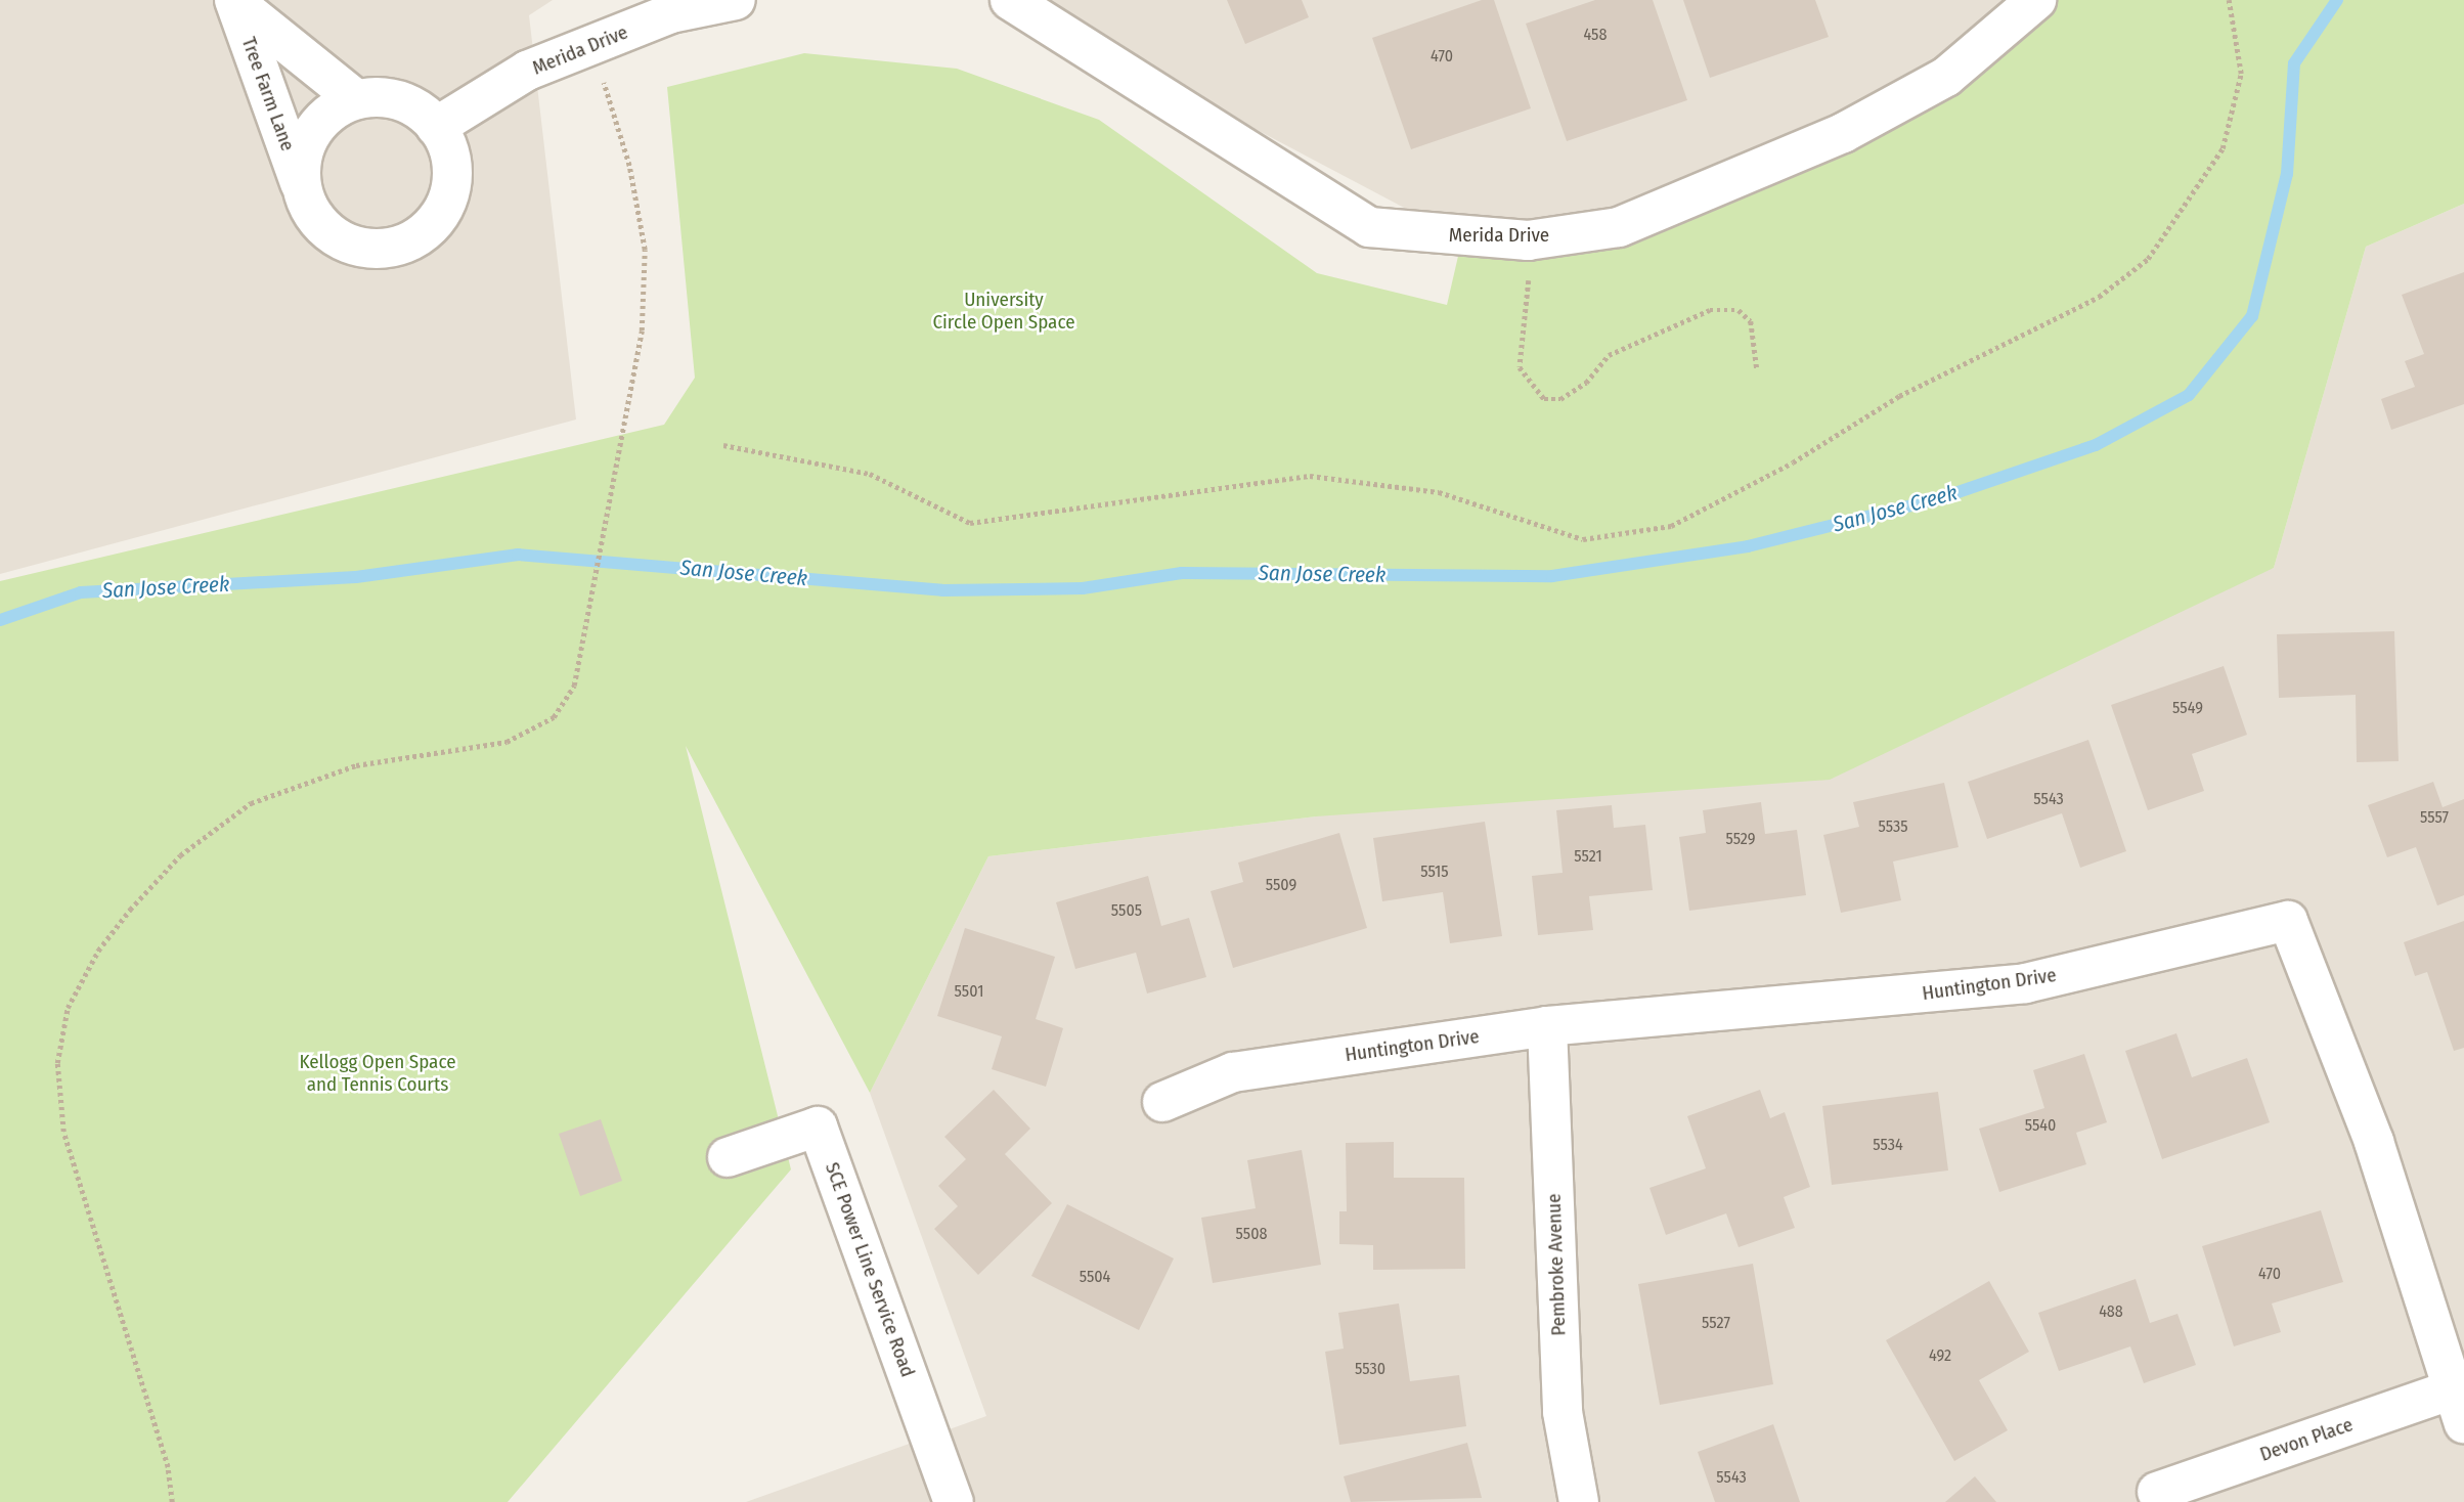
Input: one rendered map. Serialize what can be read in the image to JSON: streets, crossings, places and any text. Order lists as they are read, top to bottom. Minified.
{"streets":{"street":["Merida Drive","Tree Farm Lane","Huntington Drive","Pembroke Avenue","SCE Power Line Service Road","Devon Place"]},"crossings":[["Merida Drive","Tree Farm Lane"],["Huntington Drive","Pembroke Avenue"],["Huntington Drive","Devon Place"]],"water":["San Jose Creek"],"parks":["University Circle Open Space","Kellogg Open Space and Tennis Courts"],"house_numbers":["458","470","5549","5543","5557","5535","5529","5521","5515","5509","5505","5501","5540","5534","5508","470","5504","488","5527","492","5530","5543"]}
